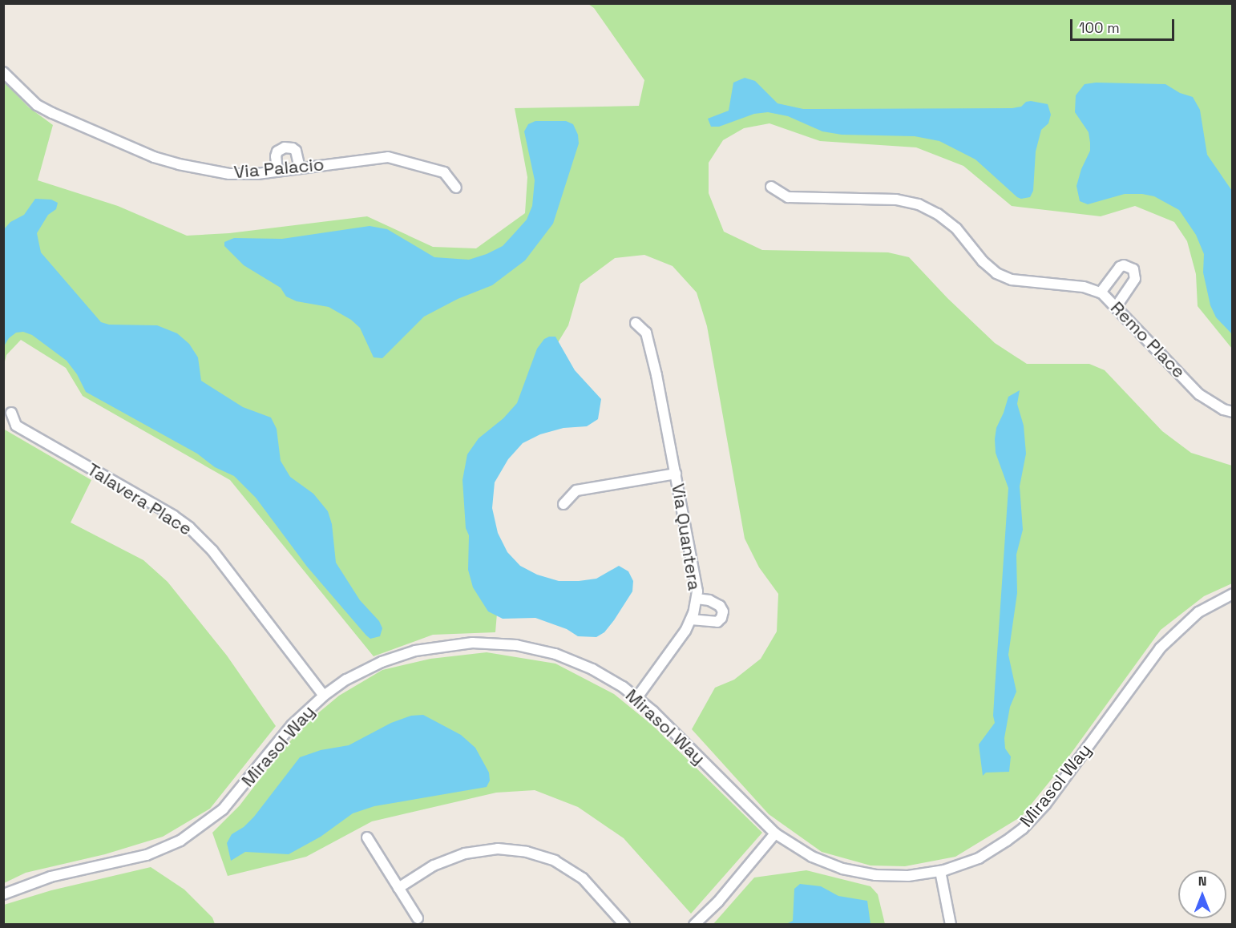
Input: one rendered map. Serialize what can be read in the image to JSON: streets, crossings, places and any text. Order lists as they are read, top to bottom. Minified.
{"streets":{"street":["Via Palacio","Remo Place","Talavera Place","Via Quantera","Mirasol Way"]},"crossings":[["Talavera Place","Mirasol Way"],["Via Quantera","Mirasol Way"]],"scale_bar":"100 m","north":"top"}
